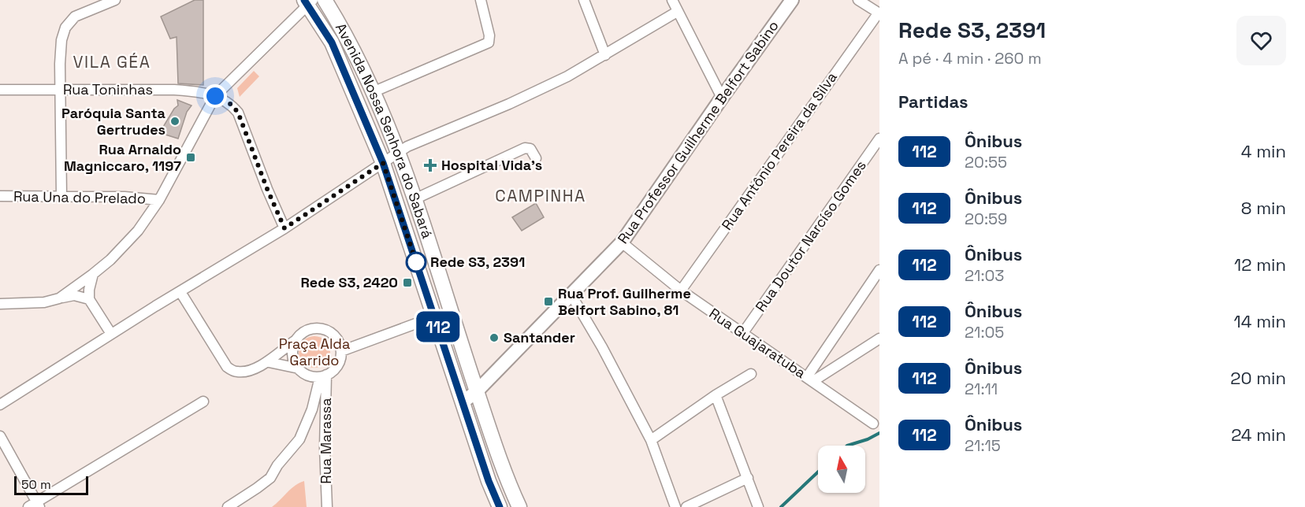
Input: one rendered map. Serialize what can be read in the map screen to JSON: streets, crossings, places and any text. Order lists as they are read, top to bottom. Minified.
{"streets":{"main road":["Avenida Nossa Senhora do Sabará"],"street":["Rua Toninhas","Rua Professor Guilherme Belfort Sabino","Rua Antônio Pereira da Silva","Rua Una do Prelado","Rua Doutor Narcíso Gomes","Rua Guajaratuba","Rua Marassa"]},"crossings":[["Avenida Nossa Senhora do Sabará","Rua Professor Guilherme Belfort Sabino"],["Rua Professor Guilherme Belfort Sabino","Rua Guajaratuba"],["Rua Antônio Pereira da Silva","Rua Guajaratuba"],["Rua Doutor Narcíso Gomes","Rua Guajaratuba"]],"districts":["VILA GÉA","CAMPINHA"],"parks":["Praça Alda Garrido"],"places":{"other":["Paróquia Santa Gertrudes","Rede S3, 2391","Santander"],"transit":["Rua Arnaldo Magniccaro, 1197","Rede S3, 2420","Rua Prof. Guilherme Belfort Sabino, 81"],"health":["Hospital Vida's"]},"lines":["bus line 112"],"scale_bar":"50 m","north":"top","page":{"on_map":"112","heading":[["Rede S3, 2391","A pé · 4 min · 260 m"],"Partidas"],"list":[{"mark":"112","name":"Ônibus","note":"20:55","value":"4 min"},{"mark":"112","name":"Ônibus","note":"20:59","value":"8 min"},{"mark":"112","name":"Ônibus","note":"21:03","value":"12 min"},{"mark":"112","name":"Ônibus","note":"21:05","value":"14 min"},{"mark":"112","name":"Ônibus","note":"21:11","value":"20 min"},{"mark":"112","name":"Ônibus","note":"21:15","value":"24 min"}],"scale":"50 m"}}
